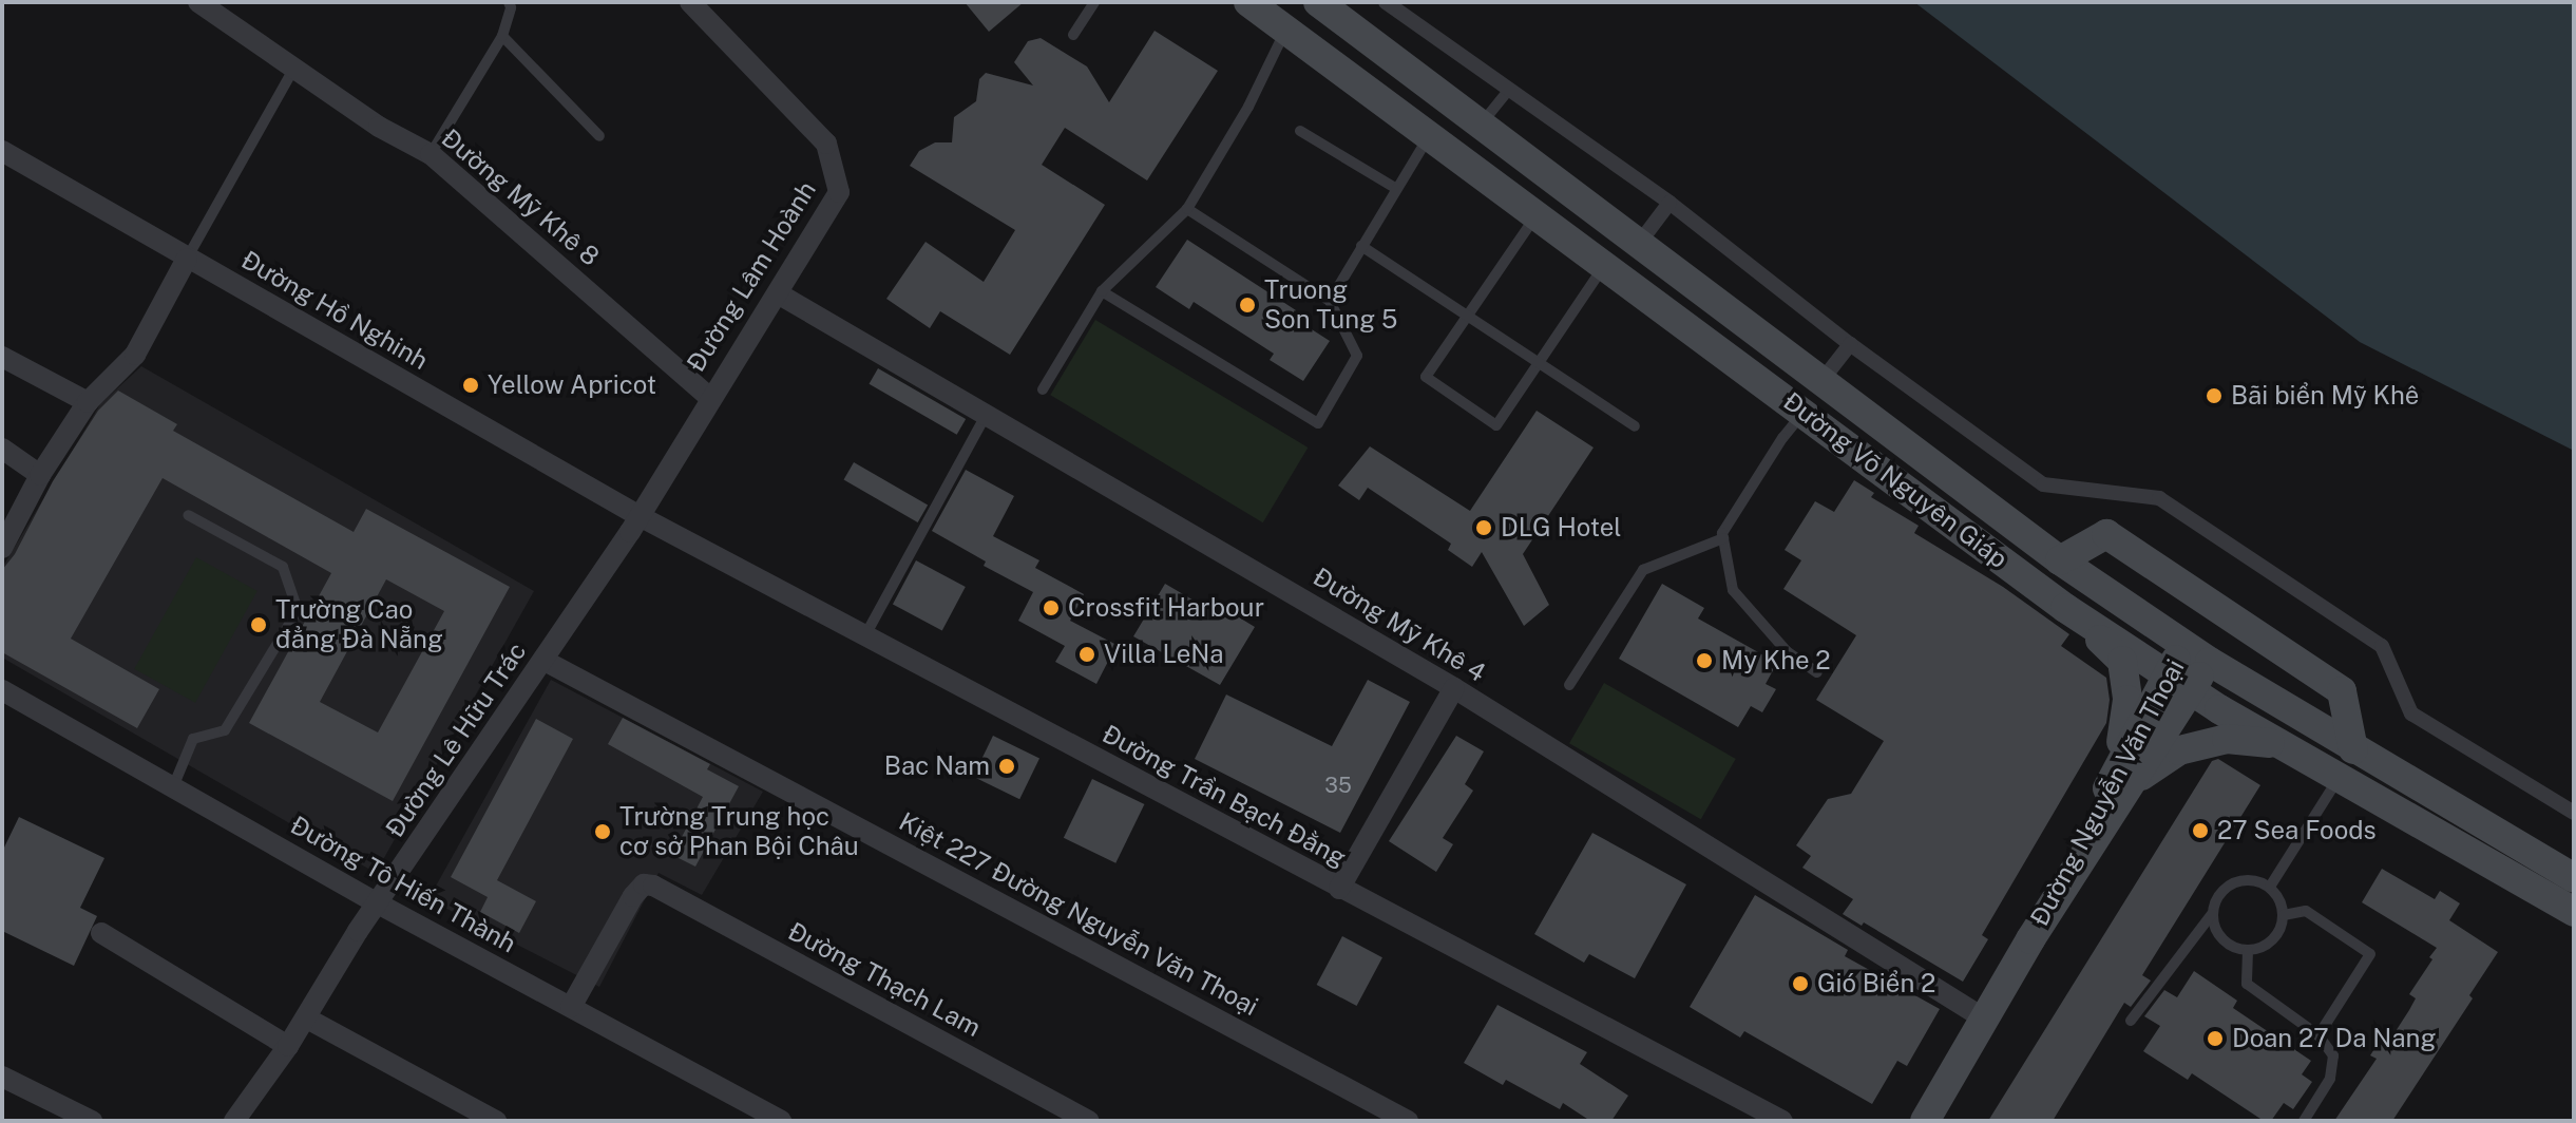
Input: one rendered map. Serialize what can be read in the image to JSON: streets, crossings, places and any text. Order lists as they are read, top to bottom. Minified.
{"streets":{"main road":["Đường Võ Nguyên Giáp","Đường Nguyễn Văn Thoại"],"street":["Đường Mỹ Khê 8","Đường Lâm Hoành","Đường Hồ Nghinh","Đường Mỹ Khê 4","Đường Lê Hữu Trác","Đường Trần Bạch Đằng","Đường Tô Hiến Thành","Kiệt 227 Đường Nguyễn Văn Thoại","Đường Thạch Lam"]},"crossings":[["Đường Mỹ Khê 8","Đường Lâm Hoành"],["Đường Lâm Hoành","Đường Hồ Nghinh"],["Đường Lâm Hoành","Đường Mỹ Khê 4"],["Đường Lâm Hoành","Đường Lê Hữu Trác"],["Đường Lâm Hoành","Đường Trần Bạch Đằng"],["Đường Hồ Nghinh","Đường Lê Hữu Trác"],["Đường Hồ Nghinh","Đường Trần Bạch Đằng"],["Đường Võ Nguyên Giáp","Đường Nguyễn Văn Thoại"],["Đường Mỹ Khê 4","Đường Nguyễn Văn Thoại"],["Đường Lê Hữu Trác","Đường Trần Bạch Đằng"],["Đường Lê Hữu Trác","Đường Tô Hiến Thành"],["Đường Lê Hữu Trác","Kiệt 227 Đường Nguyễn Văn Thoại"],["Đường Tô Hiến Thành","Đường Thạch Lam"]],"places":["Truong Son Tung 5","Yellow Apricot","Bãi biển Mỹ Khê","DLG Hotel","Crossfit Harbour","Trường Cao đẳng Đà Nẵng","Villa LeNa","My Khe 2","Bac Nam","27 Sea Foods","Trường Trung học cơ sở Phan Bội Châu","Gió Biển 2","Doan 27 Da Nang"],"house_numbers":["35"]}
